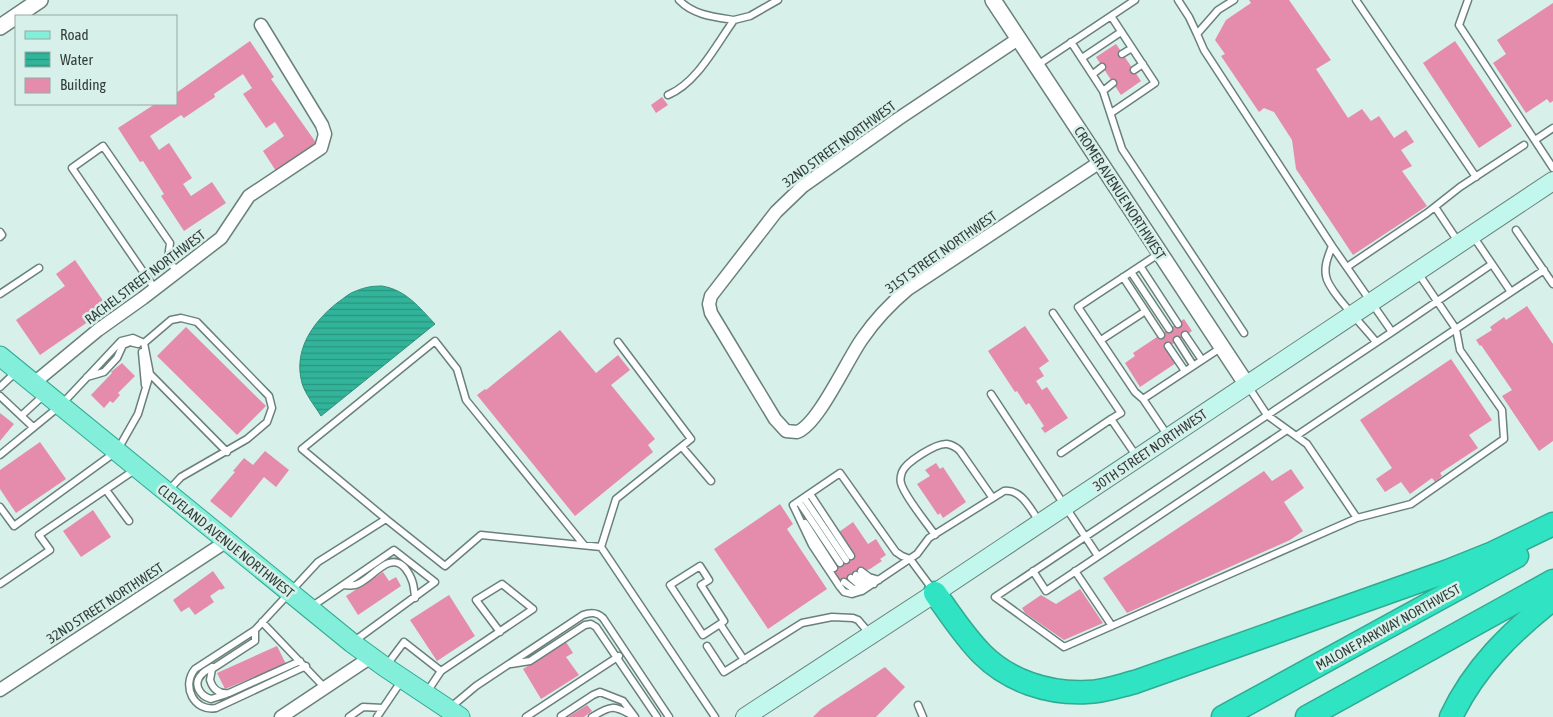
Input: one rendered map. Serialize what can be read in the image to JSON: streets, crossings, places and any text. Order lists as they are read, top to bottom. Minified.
{"streets":{"highway":["MALONE PARKWAY NORTHWEST"],"main road":["30TH STREET NORTHWEST","CLEVELAND AVENUE NORTHWEST"],"street":["32ND STREET NORTHWEST","CROMER AVENUE NORTHWEST","31ST STREET NORTHWEST","RACHEL STREET NORTHWEST"]},"crossings":[["32ND STREET NORTHWEST","CROMER AVENUE NORTHWEST"],["32ND STREET NORTHWEST","31ST STREET NORTHWEST"],["32ND STREET NORTHWEST","CLEVELAND AVENUE NORTHWEST"],["CROMER AVENUE NORTHWEST","31ST STREET NORTHWEST"],["CROMER AVENUE NORTHWEST","30TH STREET NORTHWEST"],["RACHEL STREET NORTHWEST","CLEVELAND AVENUE NORTHWEST"]],"legend":["Road","Water","Building"]}
